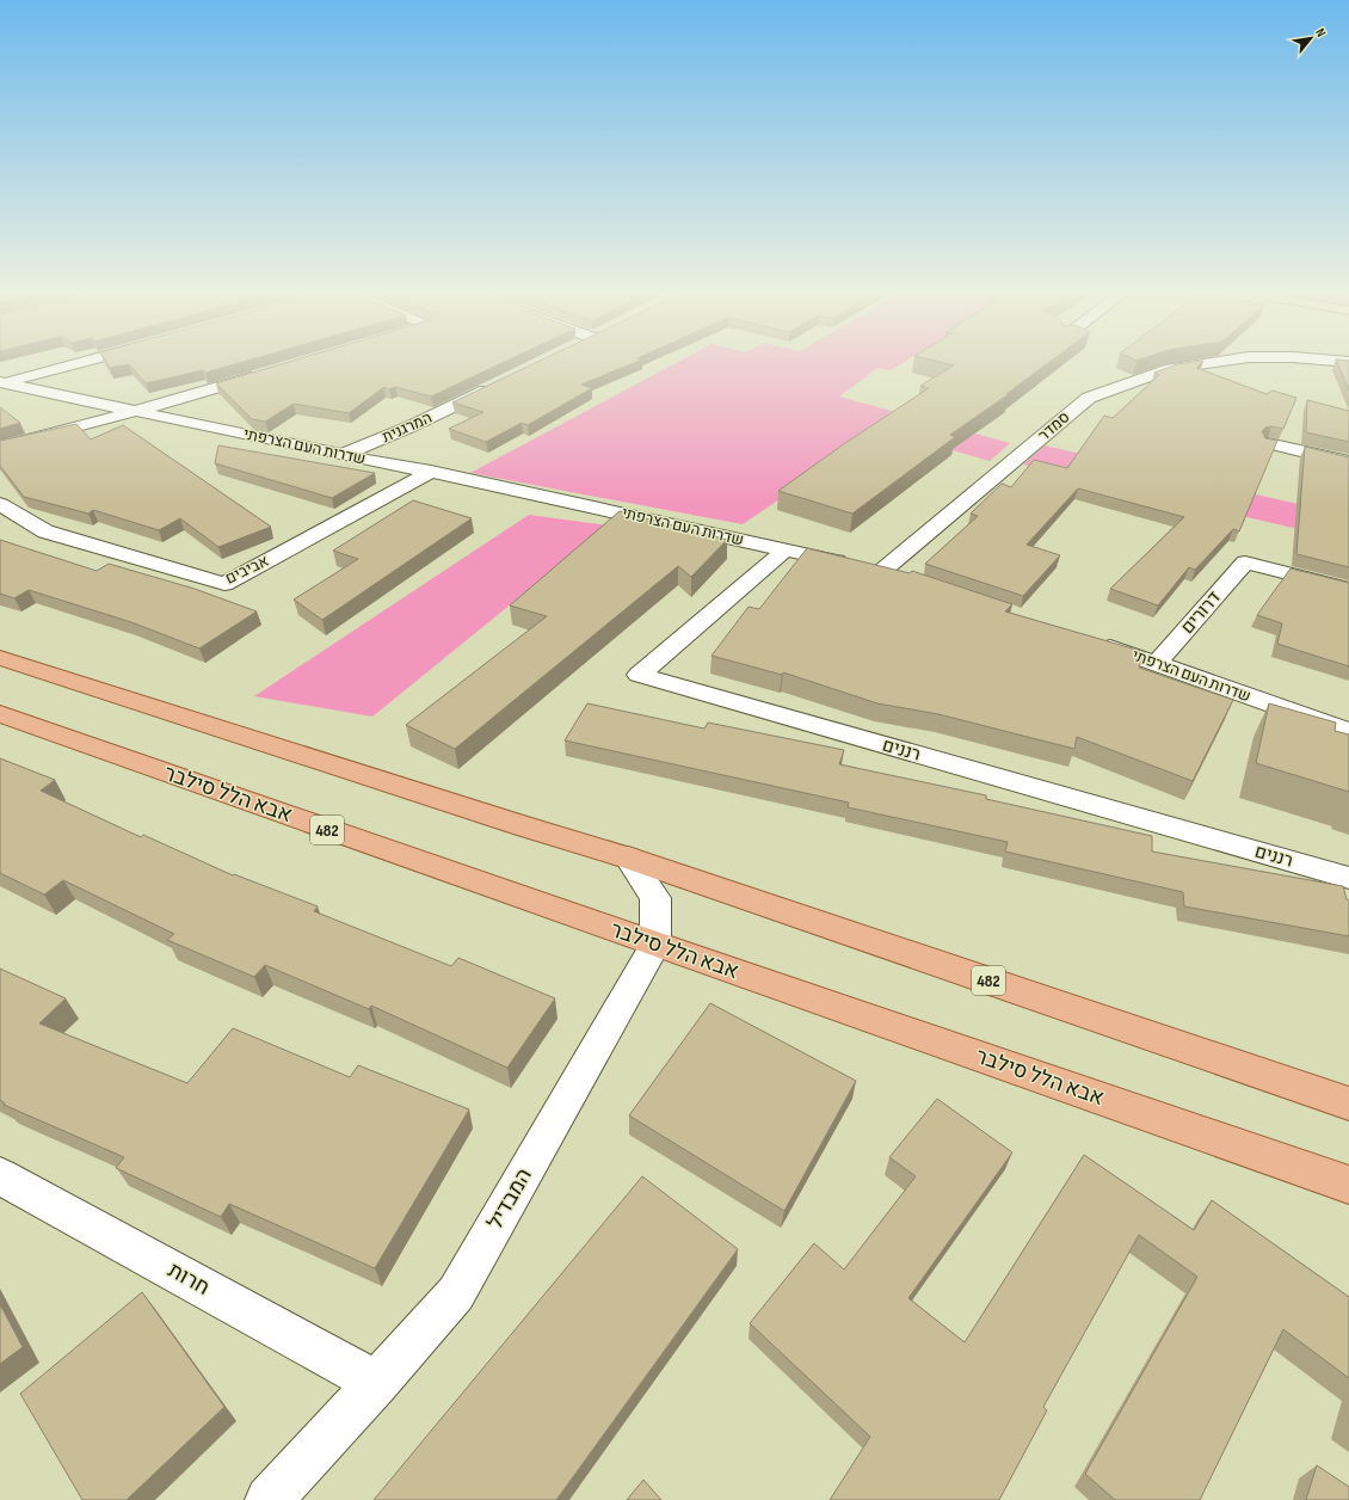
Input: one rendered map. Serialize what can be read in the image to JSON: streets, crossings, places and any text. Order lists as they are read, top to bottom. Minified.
{"streets":{"main road":["אבא הלל סילבר","482"],"street":["סמדר","המרגנית","שדרות העם הצרפתי","אביבים","דרורים","רננים","המבדיל","חרות"]},"crossings":[["סמדר","שדרות העם הצרפתי"],["המרגנית","שדרות העם הצרפתי"],["שדרות העם הצרפתי","אביבים"],["שדרות העם הצרפתי","דרורים"],["שדרות העם הצרפתי","רננים"],["אבא הלל סילבר","המבדיל"],["482","המבדיל"],["המבדיל","חרות"]],"north":"top right"}
